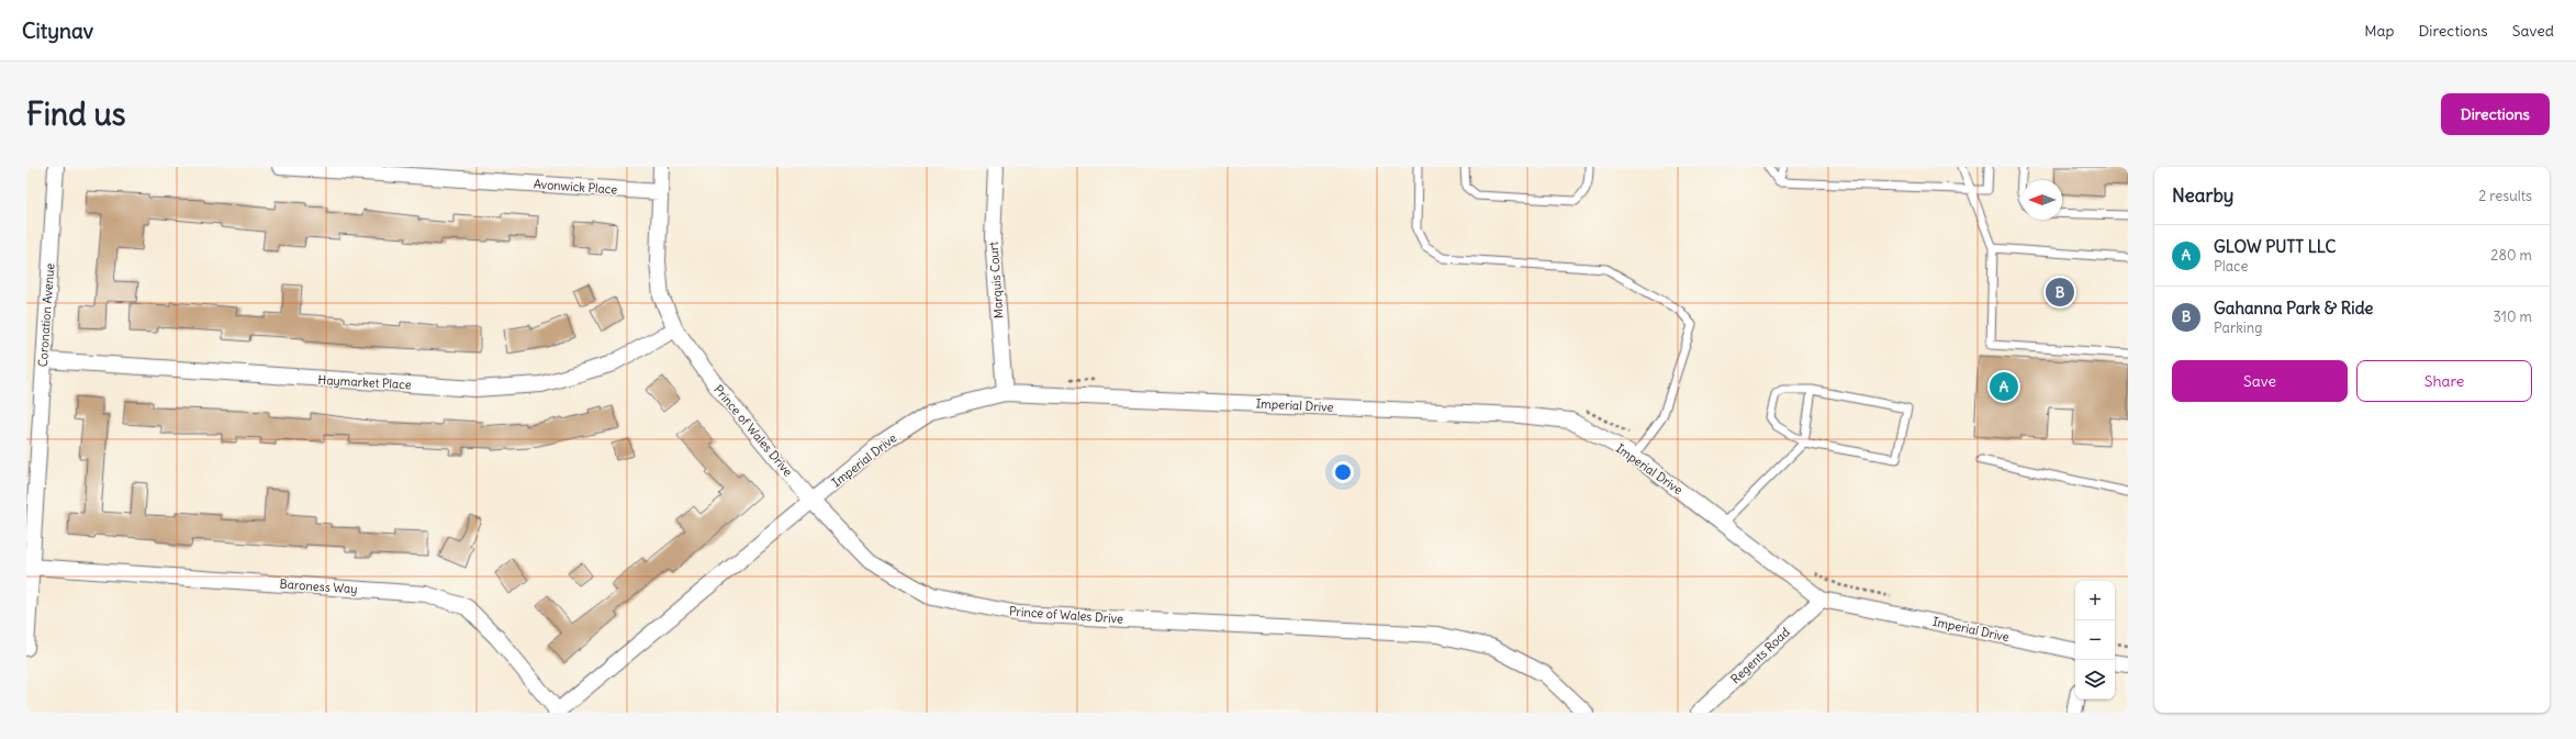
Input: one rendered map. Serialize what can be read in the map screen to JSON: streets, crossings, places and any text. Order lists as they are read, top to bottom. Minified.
{"streets":{"street":["Avonwick Place","Marquis Court","Coronation Avenue","Haymarket Place","Imperial Drive","Prince of Wales Drive","Baroness Way","Regents Road"]},"crossings":[["Avonwick Place","Prince of Wales Drive"],["Marquis Court","Imperial Drive"],["Coronation Avenue","Haymarket Place"],["Coronation Avenue","Baroness Way"],["Haymarket Place","Prince of Wales Drive"],["Imperial Drive","Prince of Wales Drive"],["Imperial Drive","Baroness Way"],["Imperial Drive","Regents Road"]],"north":"left","page":{"header":"Citynav","nav":["Map","Directions","Saved"],"buttons":["Directions",["Save","Share"]],"title":"Find us","heading":["Nearby","2 results"],"list":[{"mark":"A","name":"GLOW PUTT LLC","note":"Place","value":"280 m"},{"mark":"B","name":"Gahanna Park & Ride","note":"Parking","value":"310 m"}],"pins":["B","A"],"map_buttons":["+","−"]}}
